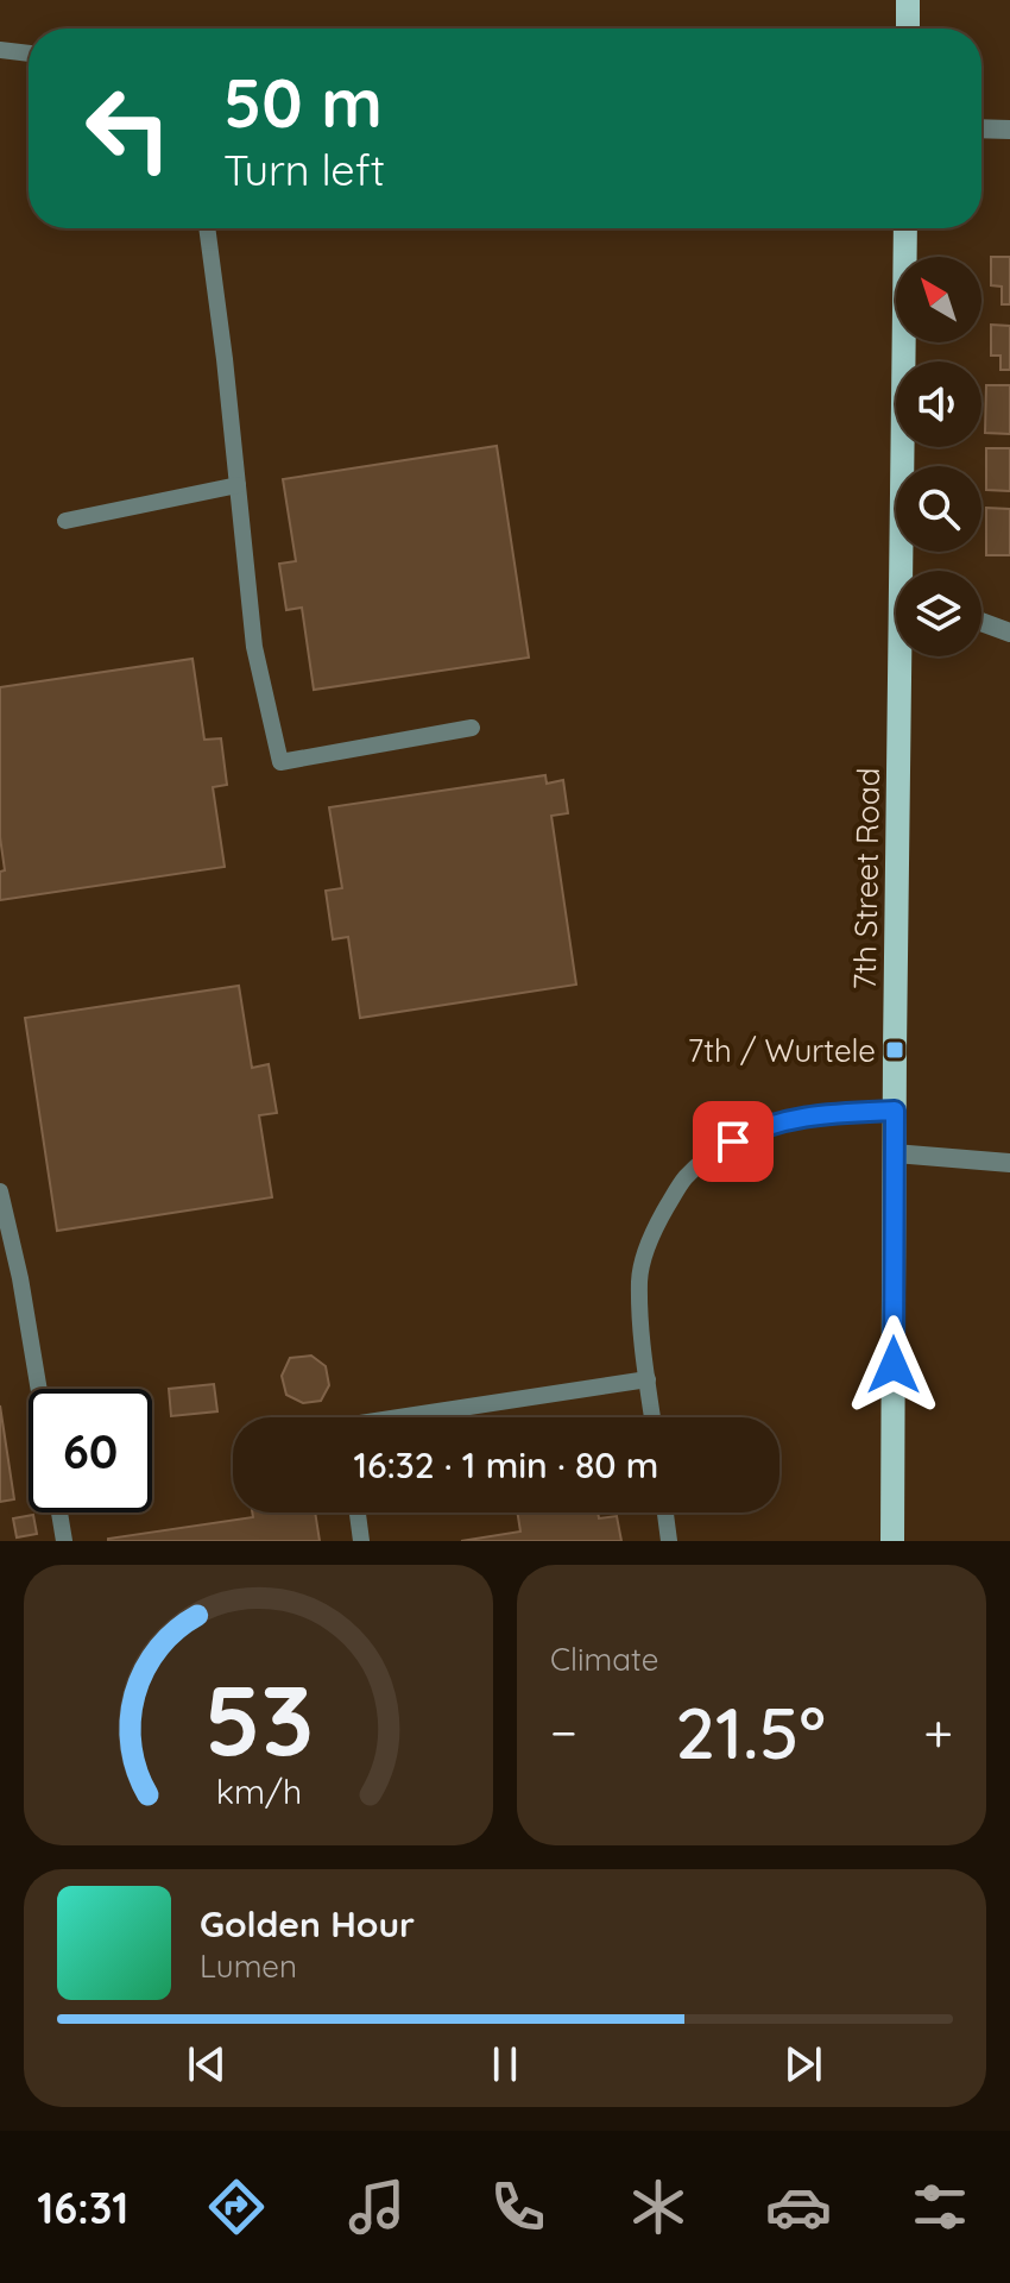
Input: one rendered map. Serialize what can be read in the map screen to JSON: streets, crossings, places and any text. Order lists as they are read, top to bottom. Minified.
{"streets":{"main road":["7th Street Road"]},"places":{"transit":["7th / Wurtele"]},"north":"top left","page":{"turn":["50 m","Turn left"],"limit":"60","trip":"16:32 · 1 min · 80 m","tile":"Climate","heat":["−","21.5°","+"],"song":["Golden Hour","Lumen"],"tabs":"16:31","gauge":["53","km/h"]}}
